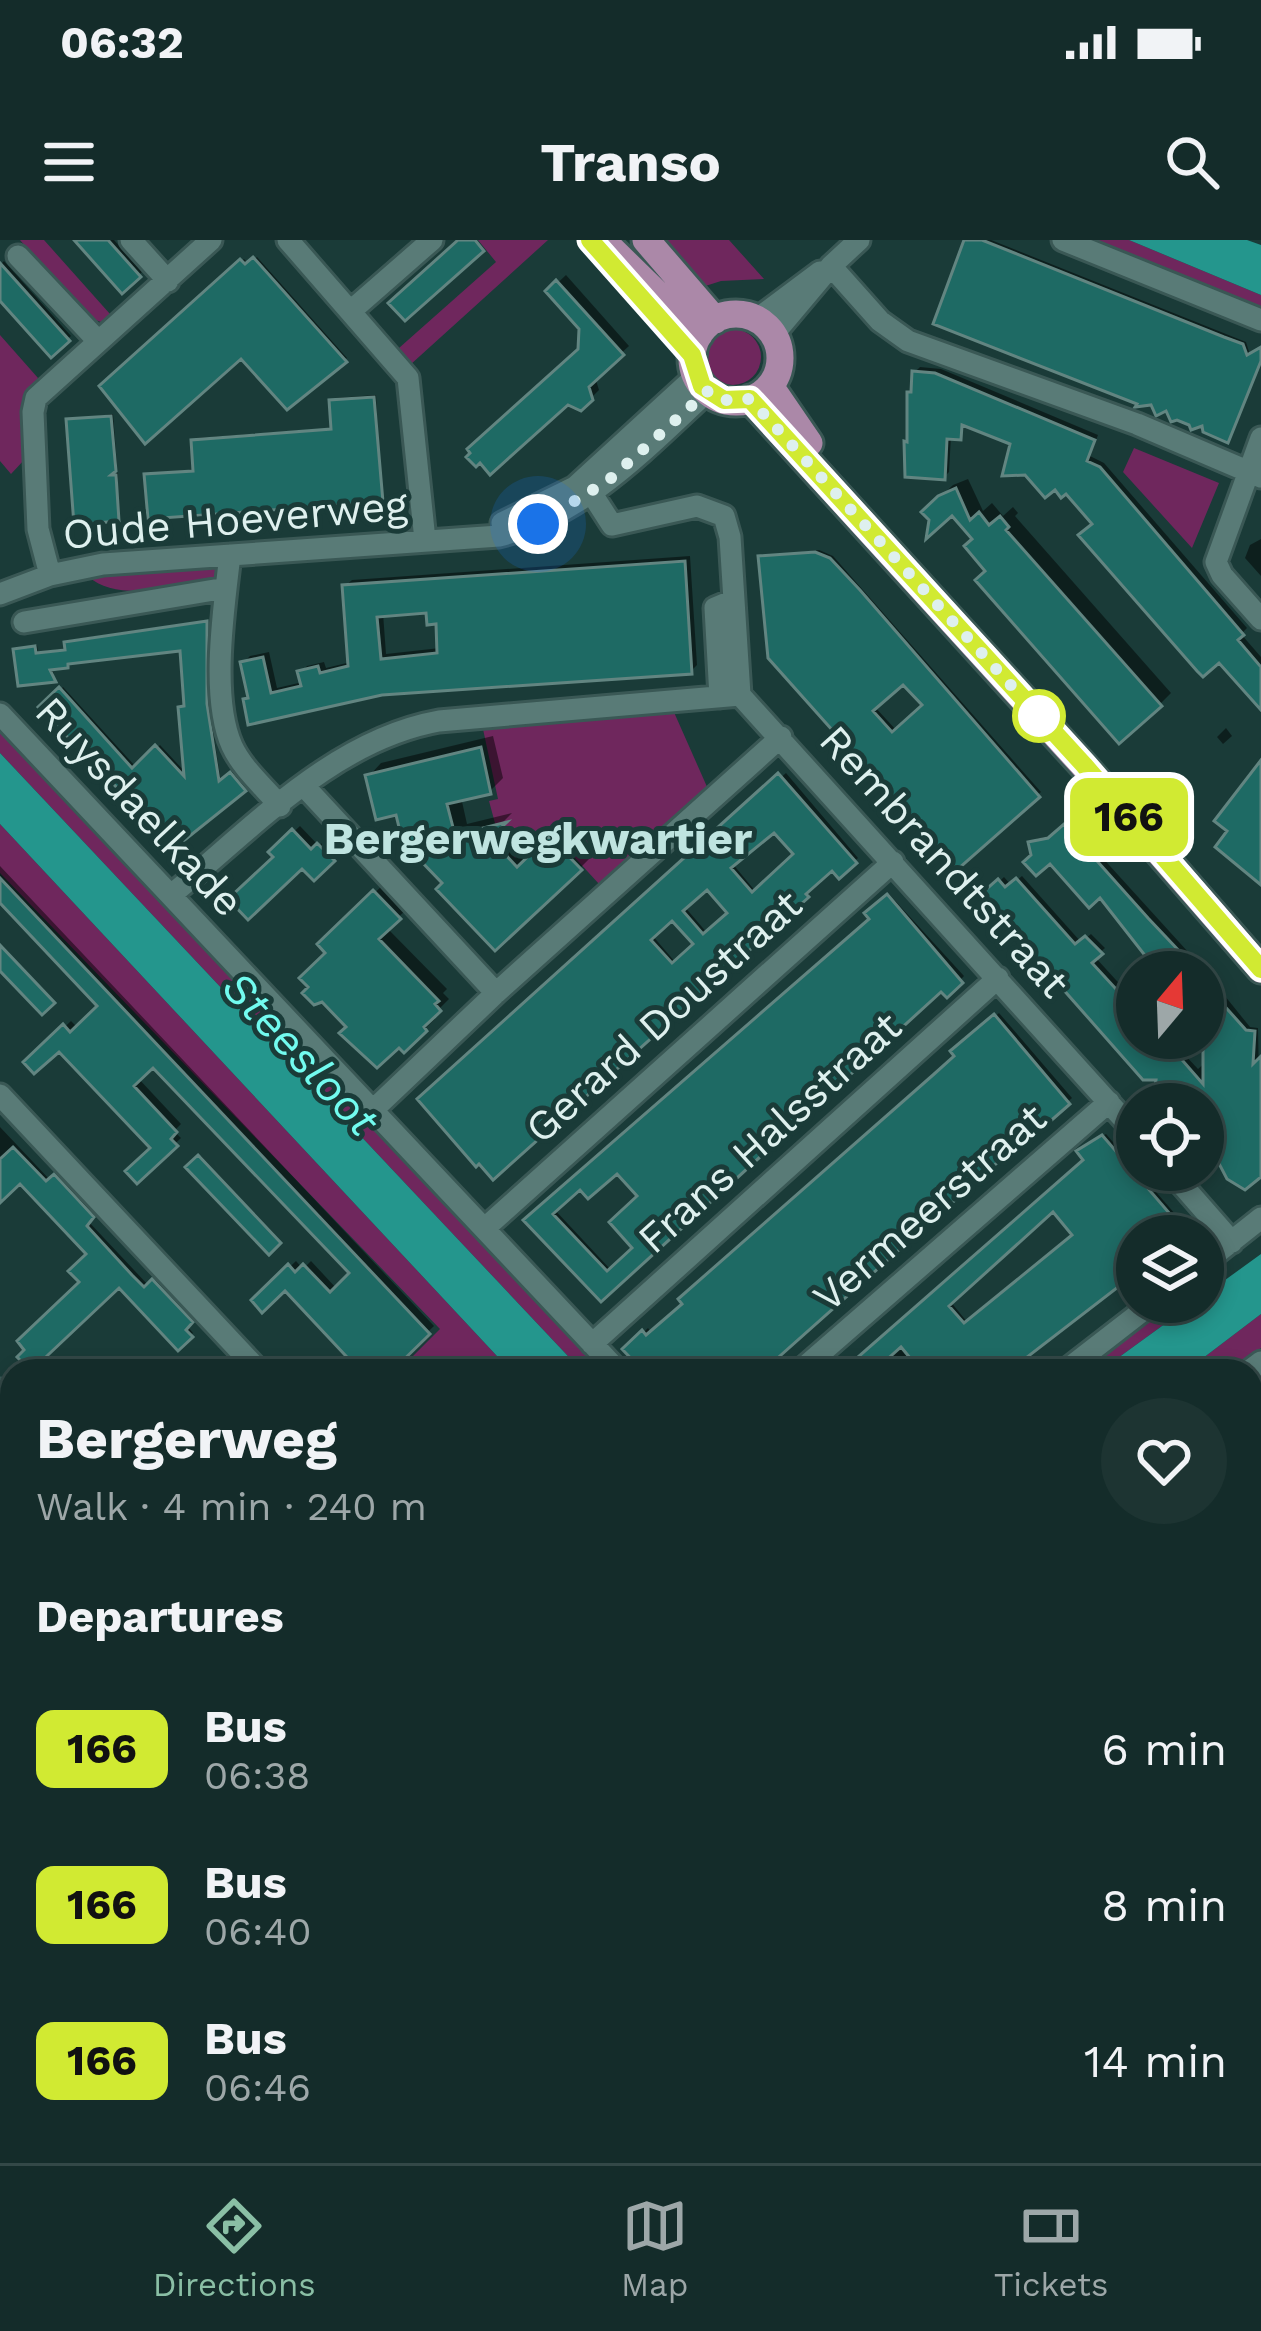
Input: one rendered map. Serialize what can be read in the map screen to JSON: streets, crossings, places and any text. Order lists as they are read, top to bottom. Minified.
{"streets":{"street":["Oude Hoeverweg","Ruysdaelkade","Rembrandtstraat","Gerard Doustraat","Frans Halsstraat","Vermeerstraat"]},"crossings":[["Ruysdaelkade","Gerard Doustraat"],["Ruysdaelkade","Frans Halsstraat"],["Rembrandtstraat","Gerard Doustraat"],["Rembrandtstraat","Frans Halsstraat"],["Rembrandtstraat","Vermeerstraat"]],"districts":["Bergerwegkwartier"],"water":["Steesloot"],"lines":["bus line 166"],"north":"top","page":{"status":"06:32","header":"Transo","on_map":"166","heading":[["Bergerweg","Walk · 4 min · 240 m"],"Departures"],"list":[{"mark":"166","name":"Bus","note":"06:38","value":"6 min"},{"mark":"166","name":"Bus","note":"06:40","value":"8 min"},{"mark":"166","name":"Bus","note":"06:46","value":"14 min"}],"tabs":["Directions","Map","Tickets"]}}
